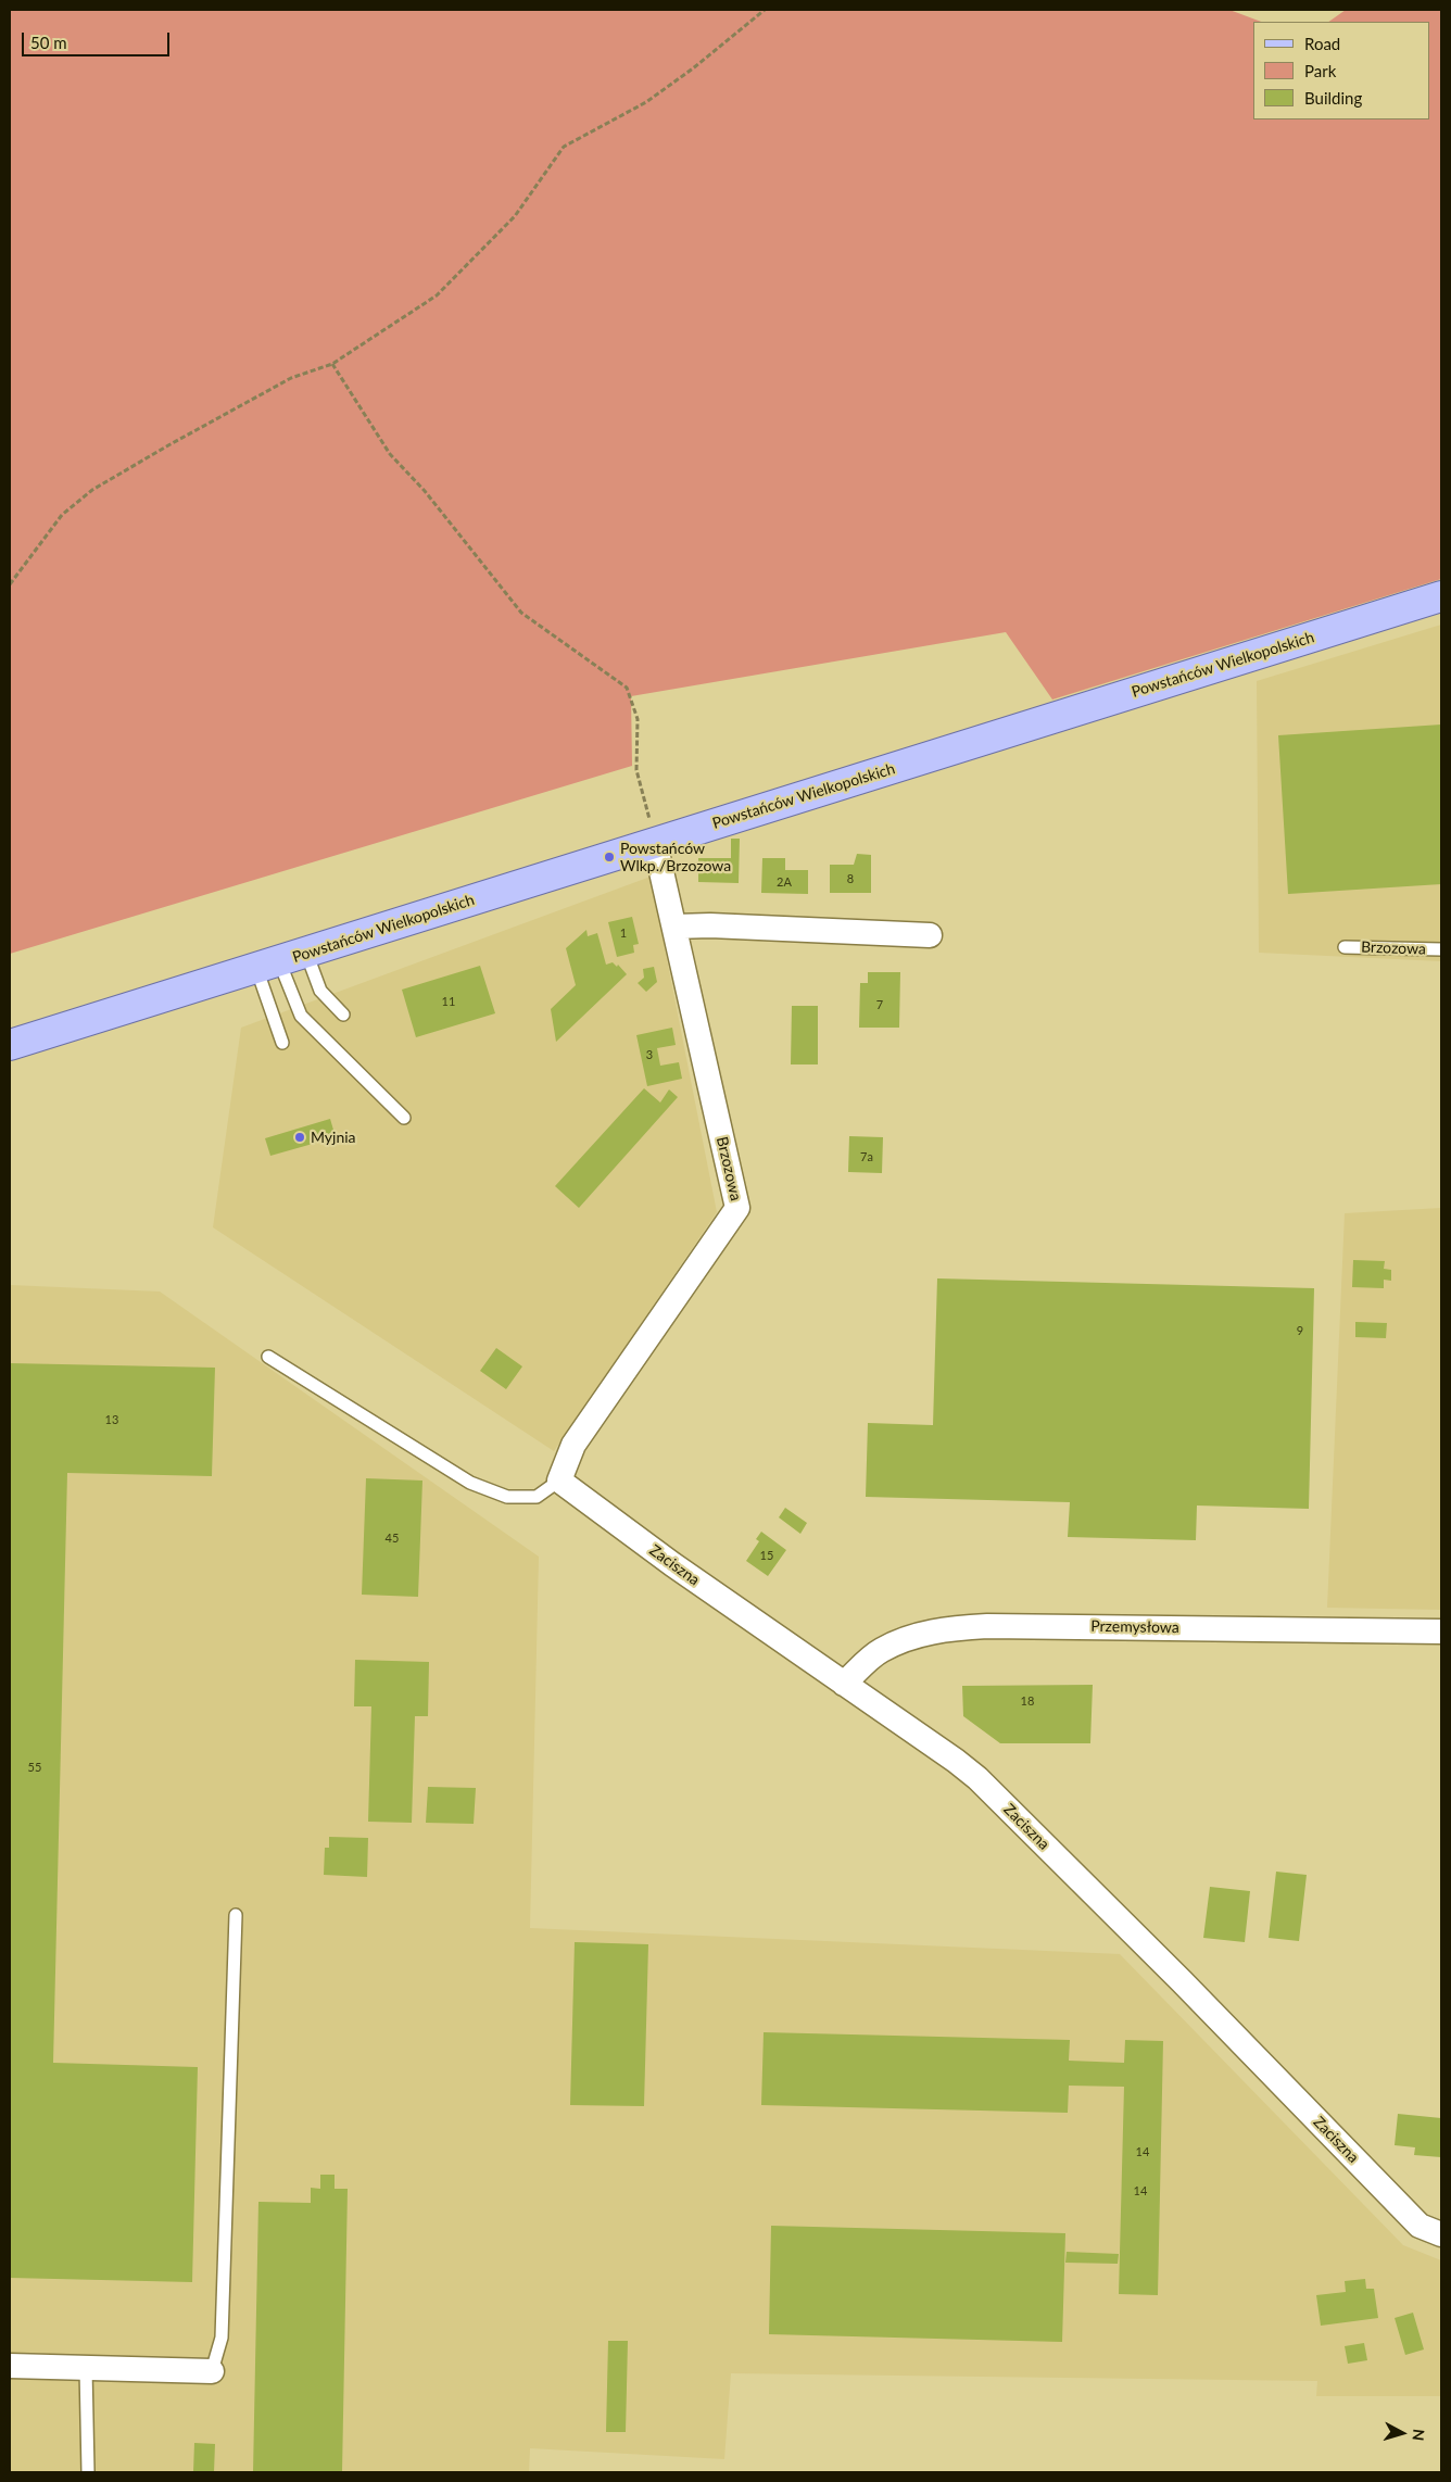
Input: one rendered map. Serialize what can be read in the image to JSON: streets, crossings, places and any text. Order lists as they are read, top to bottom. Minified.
{"streets":{"main road":["Powstańców Wielkopolskich"],"street":["Brzozowa","Zaciszna","Przemysłowa"]},"crossings":[["Powstańców Wielkopolskich","Brzozowa"],["Brzozowa","Zaciszna"],["Zaciszna","Przemysłowa"]],"places":["Powstańców Wlkp./Brzozowa","Myjnia"],"house_numbers":["8","2A","1","11","7","3","7a","9","13","45","15","18","55","14","14"],"legend":["Road","Park","Building"],"scale_bar":"50 m","north":"right"}
